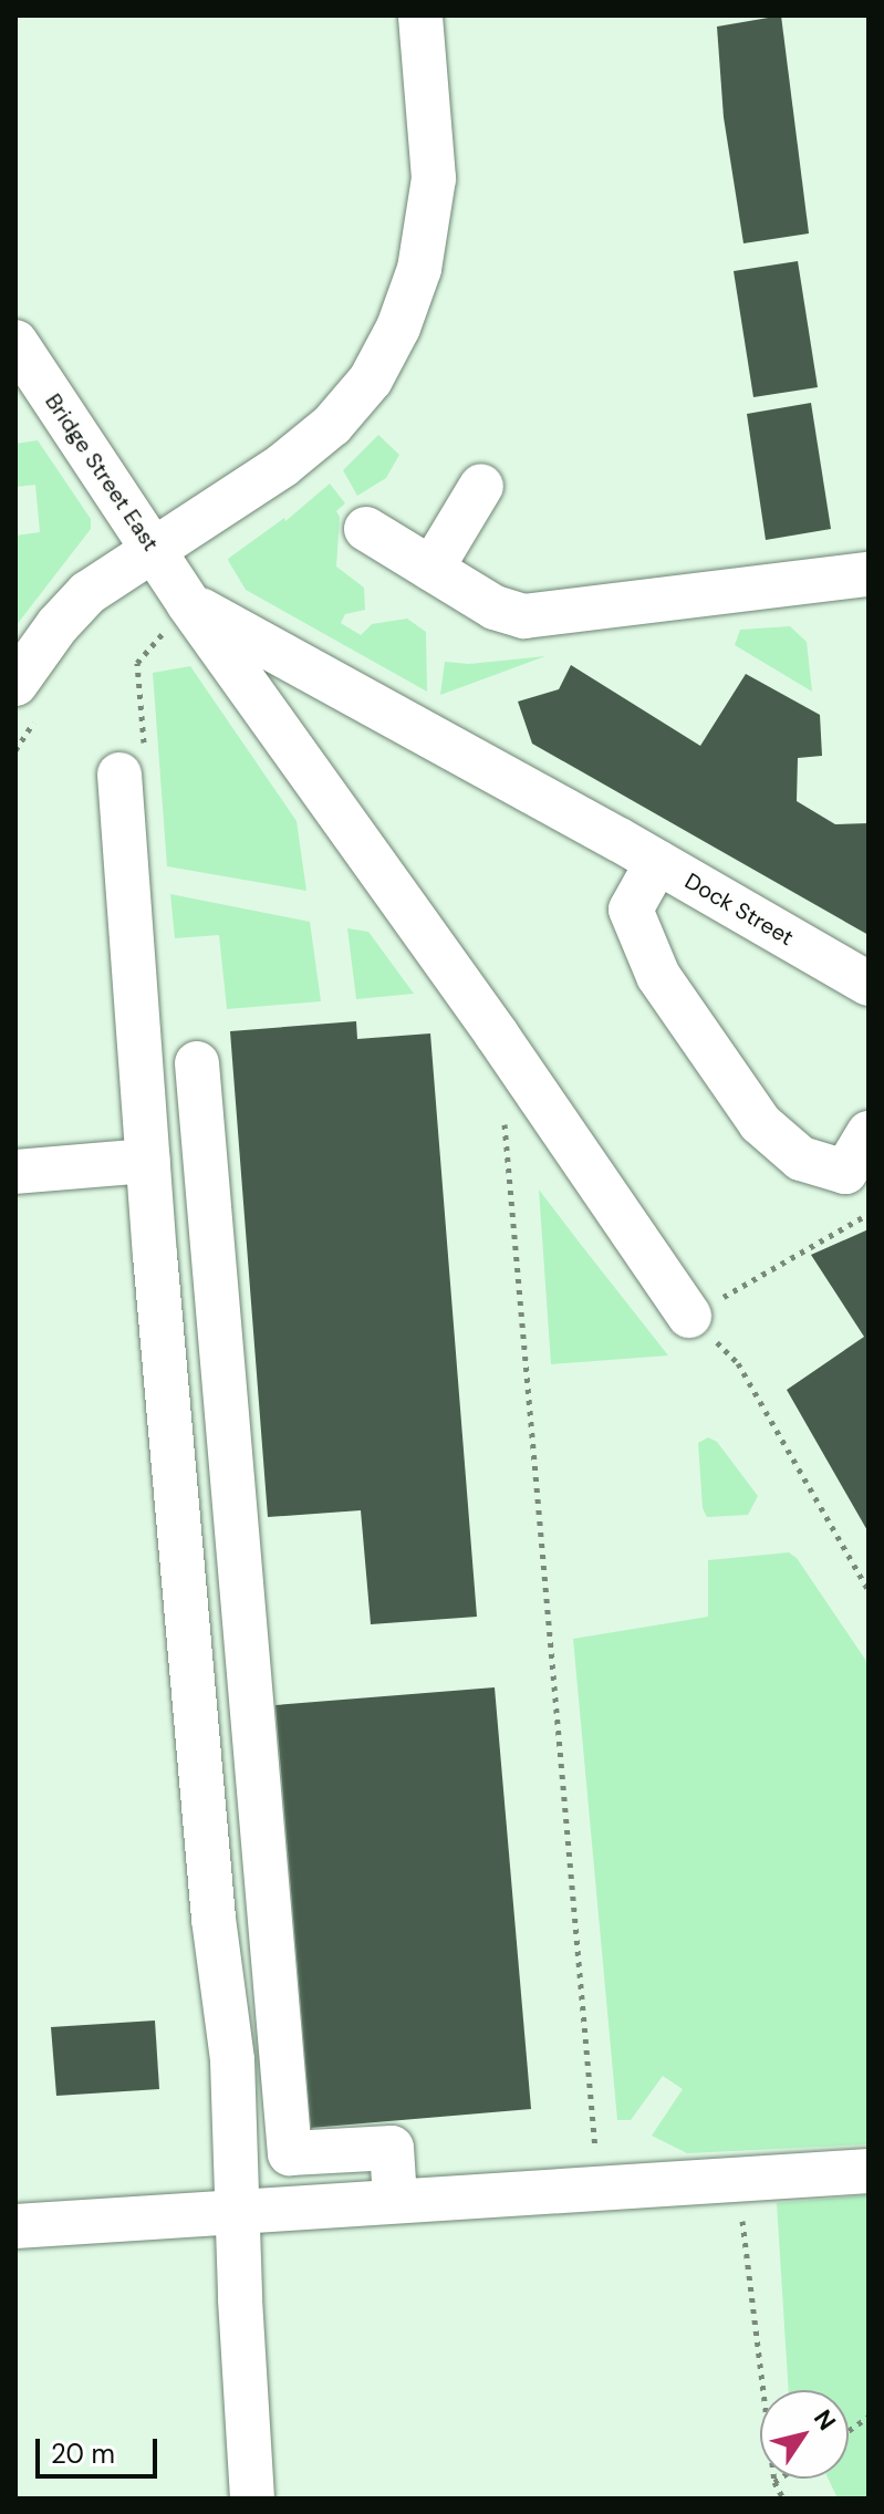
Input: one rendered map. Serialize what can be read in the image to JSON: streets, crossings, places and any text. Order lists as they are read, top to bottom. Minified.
{"streets":{"street":["Bridge Street East","Dock Street"]},"crossings":[["Bridge Street East","Dock Street"]],"scale_bar":"20 m","north":"top right"}
